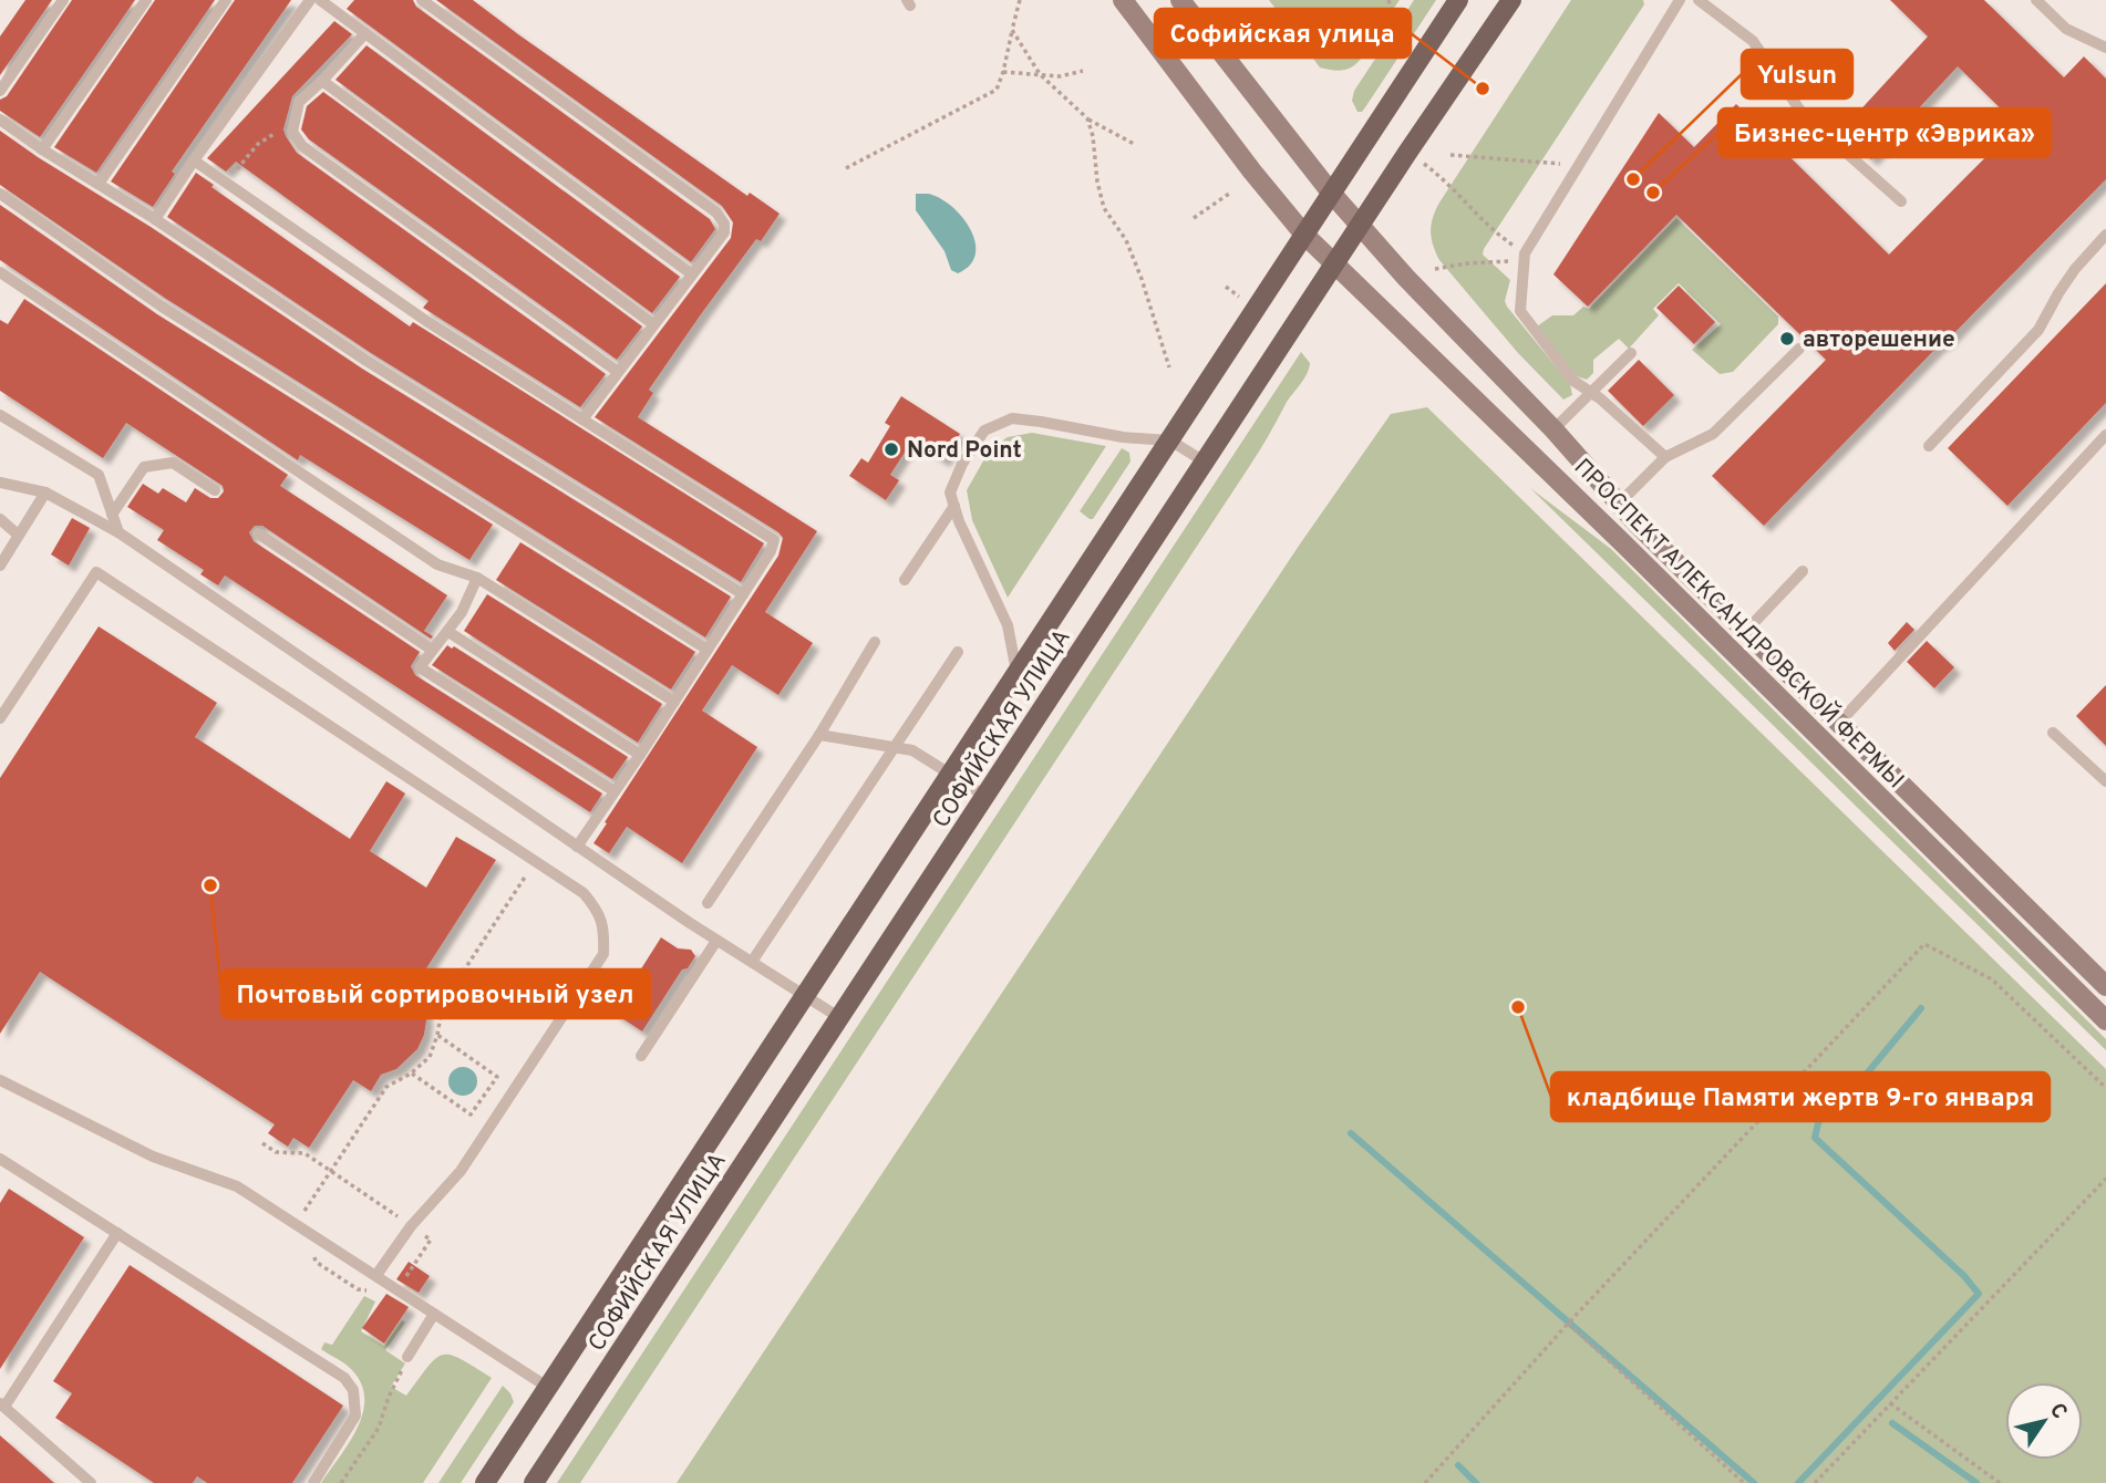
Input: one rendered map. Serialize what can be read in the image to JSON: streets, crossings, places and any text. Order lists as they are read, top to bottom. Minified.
{"streets":{"main road":["ПРОСПЕКТ АЛЕКСАНДРОВСКОЙ ФЕРМЫ","СОФИЙСКАЯ УЛИЦА"]},"crossings":[["ПРОСПЕКТ АЛЕКСАНДРОВСКОЙ ФЕРМЫ","СОФИЙСКАЯ УЛИЦА"]],"places":["Софийская улица","Yulsun","Бизнес-центр «Эврика»","авторешение","Nord Point","Почтовый сортировочный узел","кладбище Памяти жертв 9-го января"],"north":"top right"}
